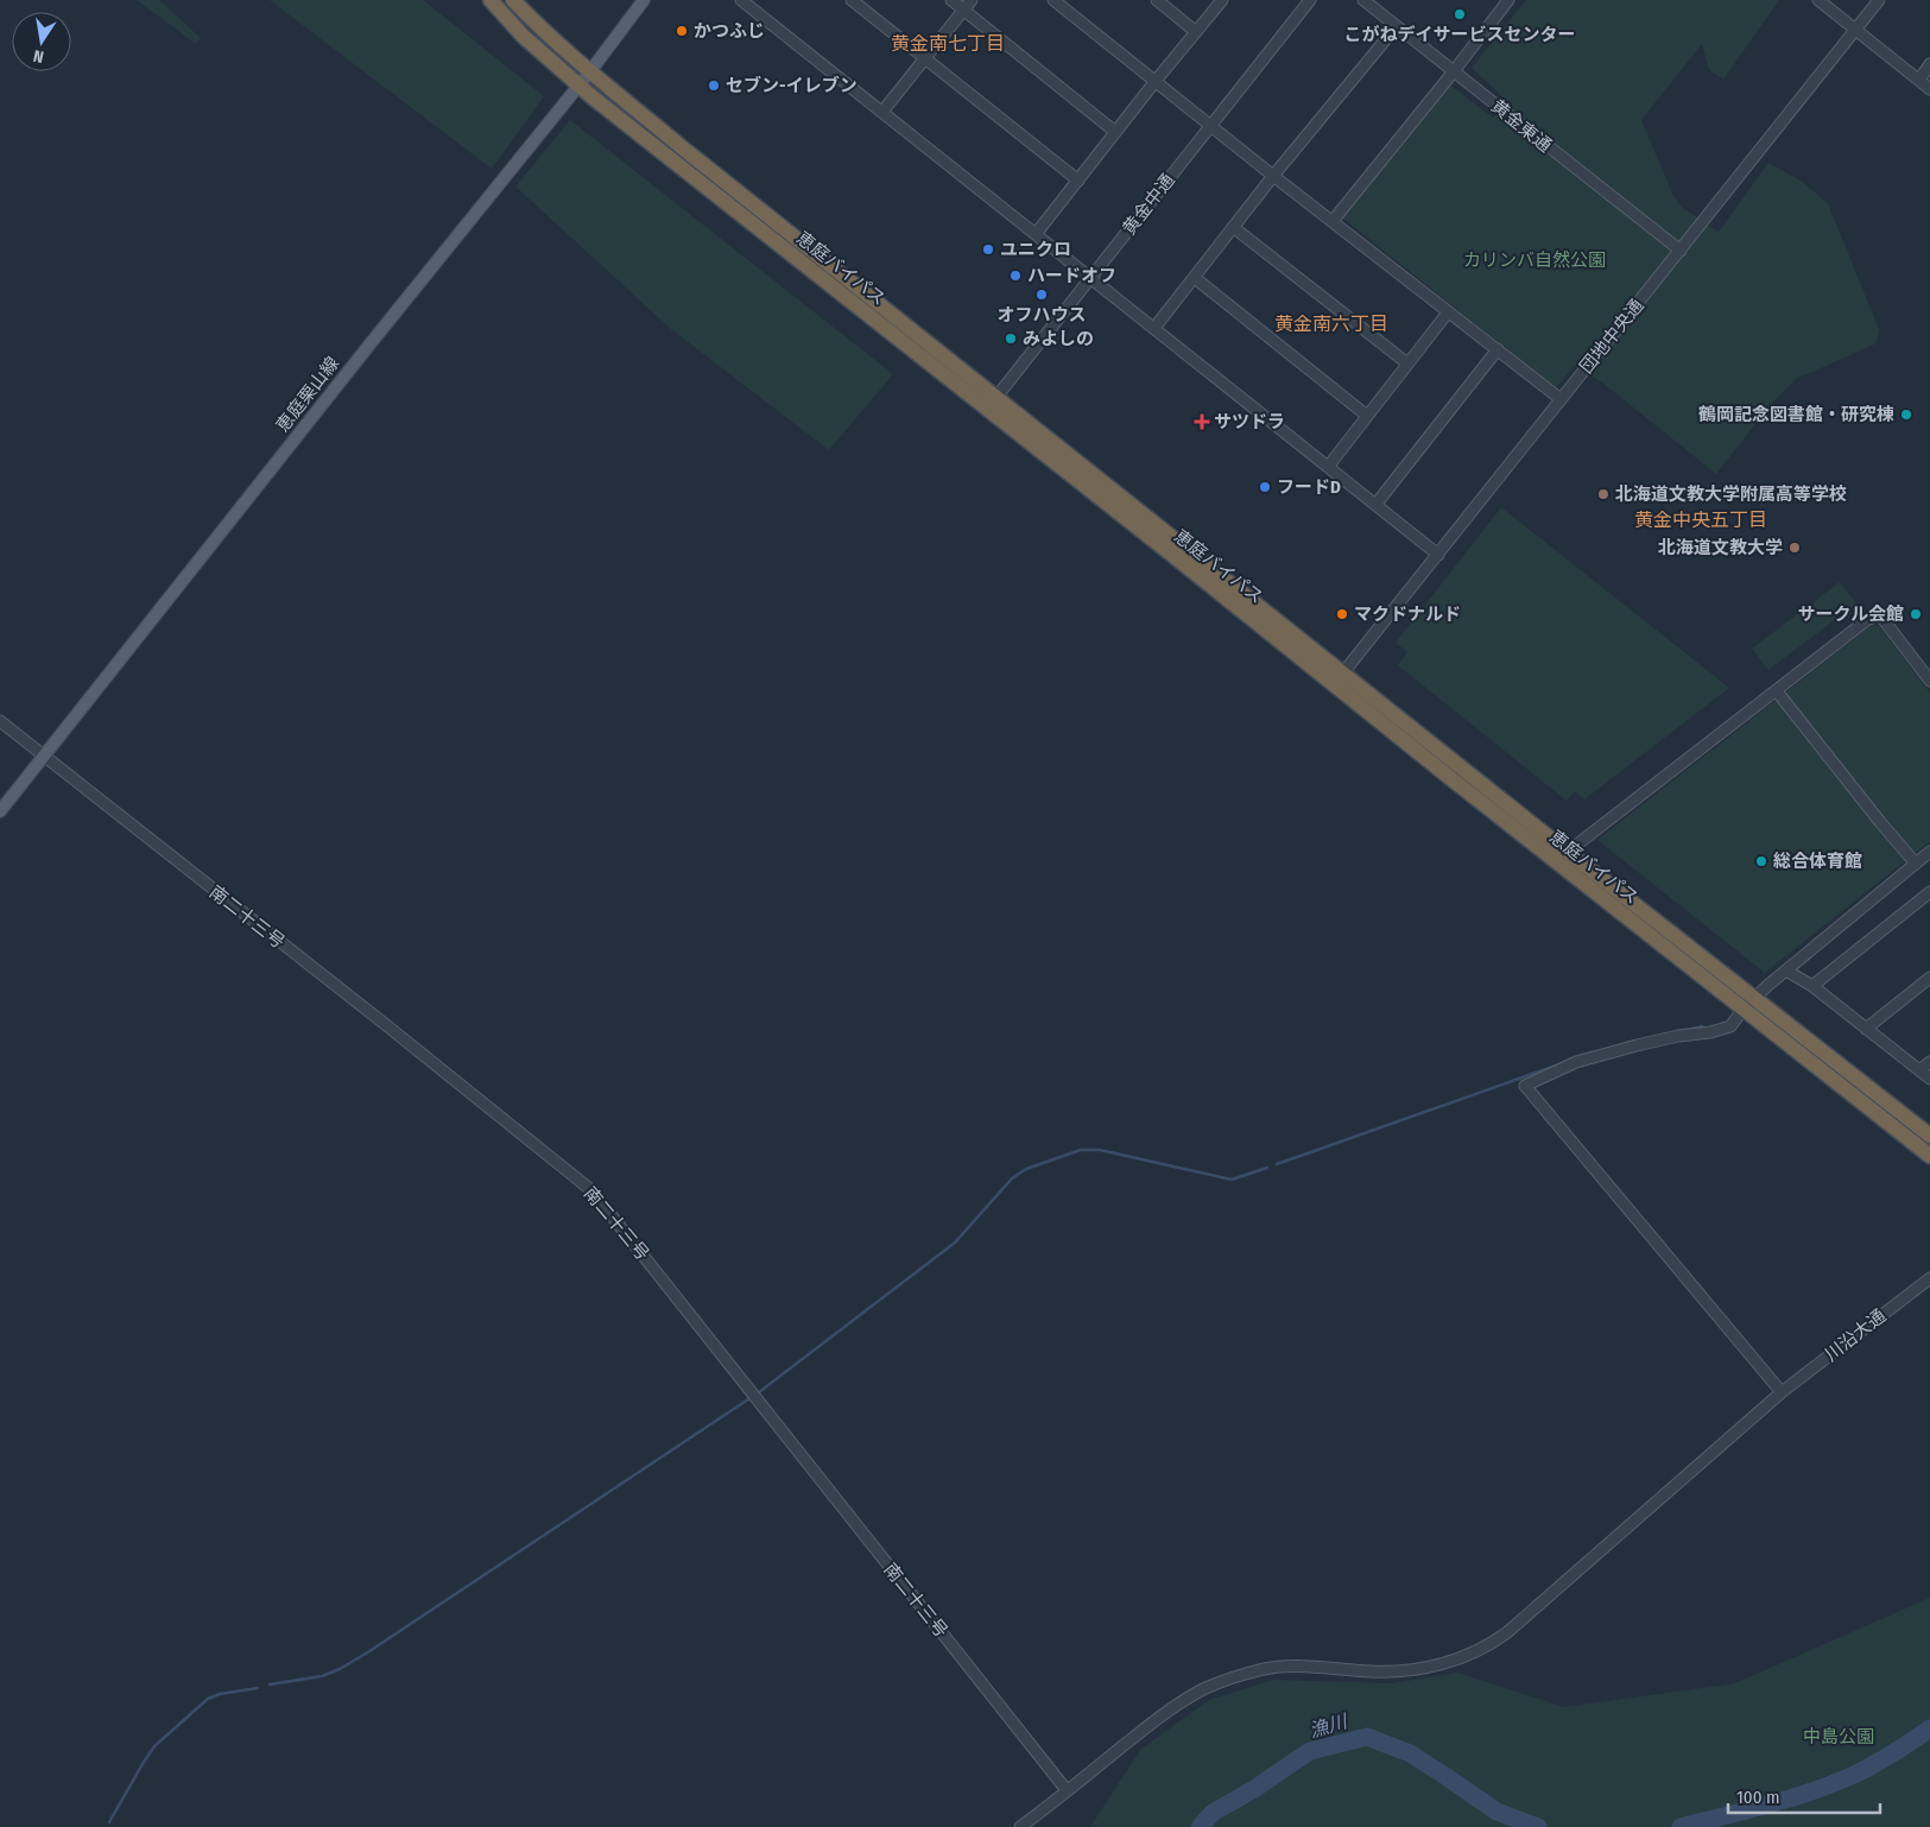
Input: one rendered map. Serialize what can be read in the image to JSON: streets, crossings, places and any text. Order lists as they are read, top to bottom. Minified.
{"streets":{"highway":["恵庭バイパス"],"main road":["恵庭栗山線"],"street":["黄金東通","黄金中通","団地中央通","南二十三号","川沿大通"]},"crossings":[["黄金東通","団地中央通"],["黄金中通","恵庭バイパス"],["恵庭バイパス","団地中央通"],["恵庭バイパス","恵庭栗山線"],["恵庭栗山線","南二十三号"],["南二十三号","川沿大通"]],"districts":["黄金南七丁目","黄金南六丁目","黄金中央五丁目"],"water":["漁川"],"parks":["カリンバ自然公園","中島公園"],"places":{"other":["こがねデイサービスセンター","かつふじ","セブン-イレブン","ユニクロ","ハードオフ","オフハウス","みよしの","鶴岡記念図書館・研究棟","フードD","北海道文教大学附属高等学校","北海道文教大学","マクドナルド","サークル会館","総合体育館"],"health":["サツドラ"]},"scale_bar":"100 m","north":"bottom"}
